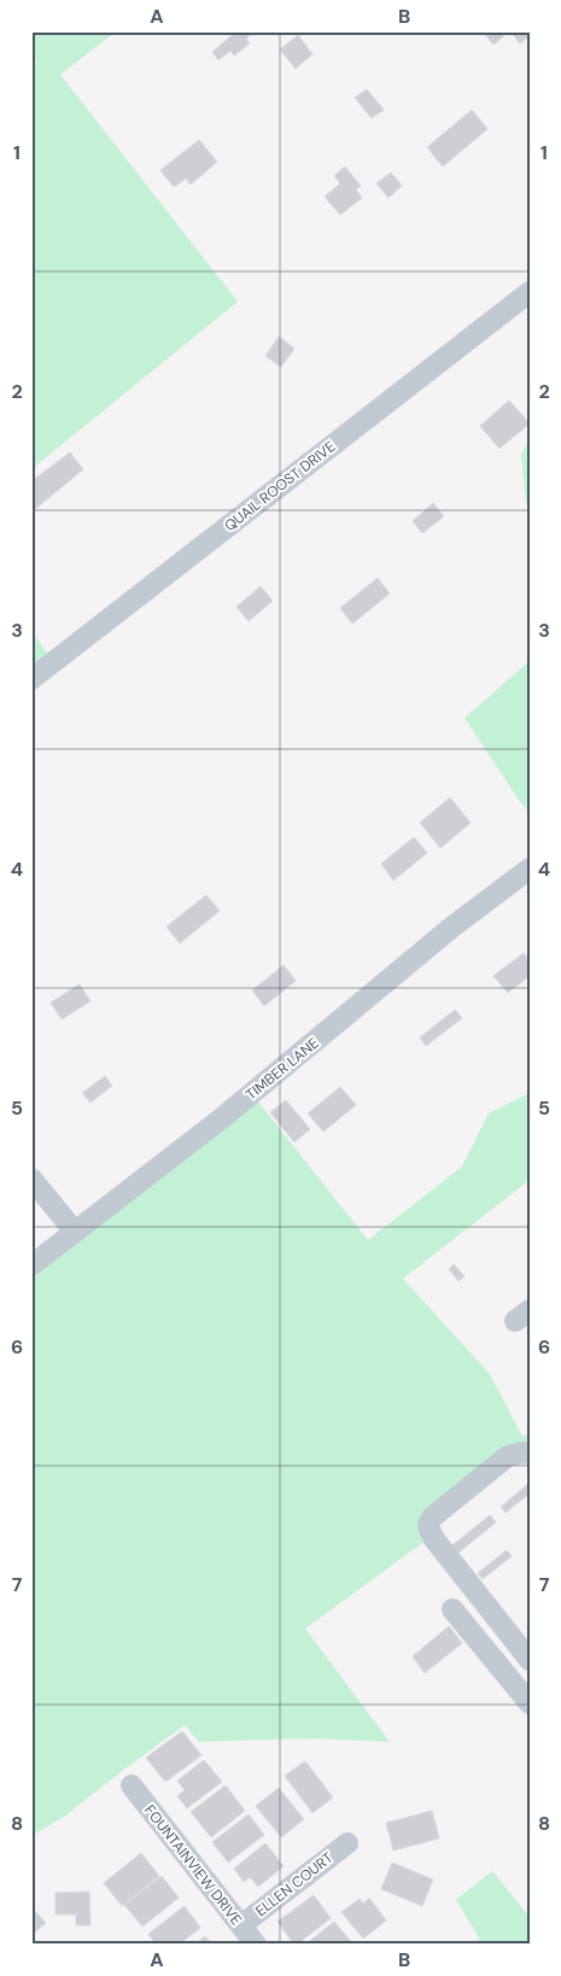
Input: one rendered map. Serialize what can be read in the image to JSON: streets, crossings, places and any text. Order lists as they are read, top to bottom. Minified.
{"streets":{"street":["QUAIL ROOST DRIVE","TIMBER LANE","FOUNTAINVIEW DRIVE","ELLEN COURT"]},"crossings":[["FOUNTAINVIEW DRIVE","ELLEN COURT"]],"grid":{"columns":["A","B"],"rows":["1","2","3","4","5","6","7","8"]}}
